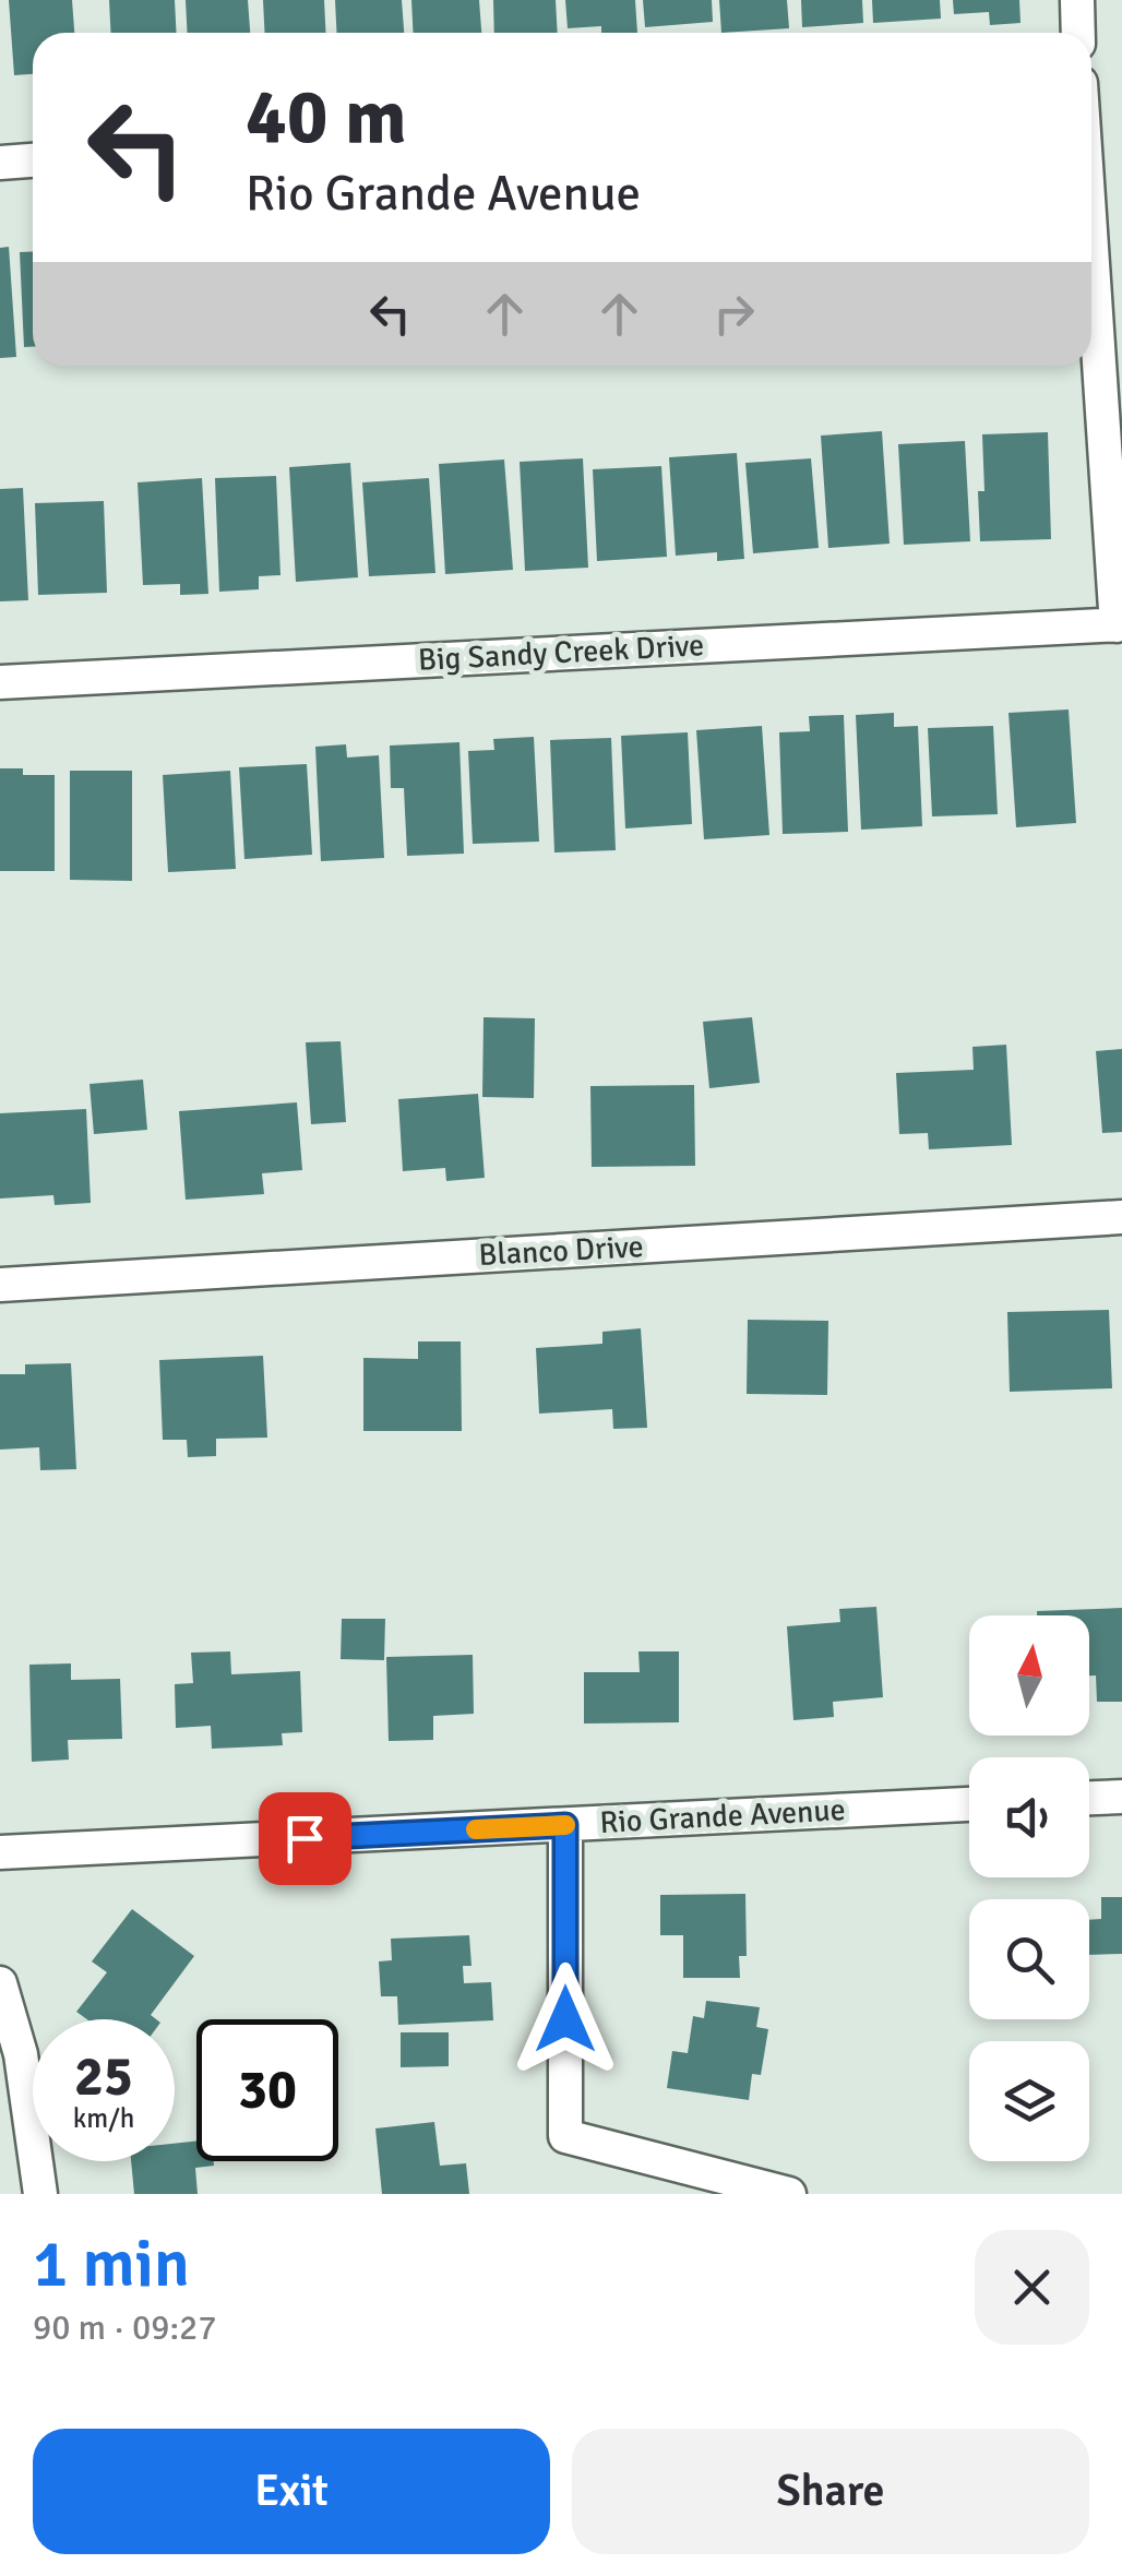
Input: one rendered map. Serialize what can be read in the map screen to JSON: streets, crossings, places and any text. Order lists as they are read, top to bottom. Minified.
{"streets":{"street":["Big Sandy Creek Drive","Blanco Drive","Rio Grande Avenue"]},"north":"top","page":{"turn":["40 m","Rio Grande Avenue"],"speed":"25 km/h","limit":"30","heading":["1 min","90 m · 09:27"],"buttons":["Exit","Share"]}}
